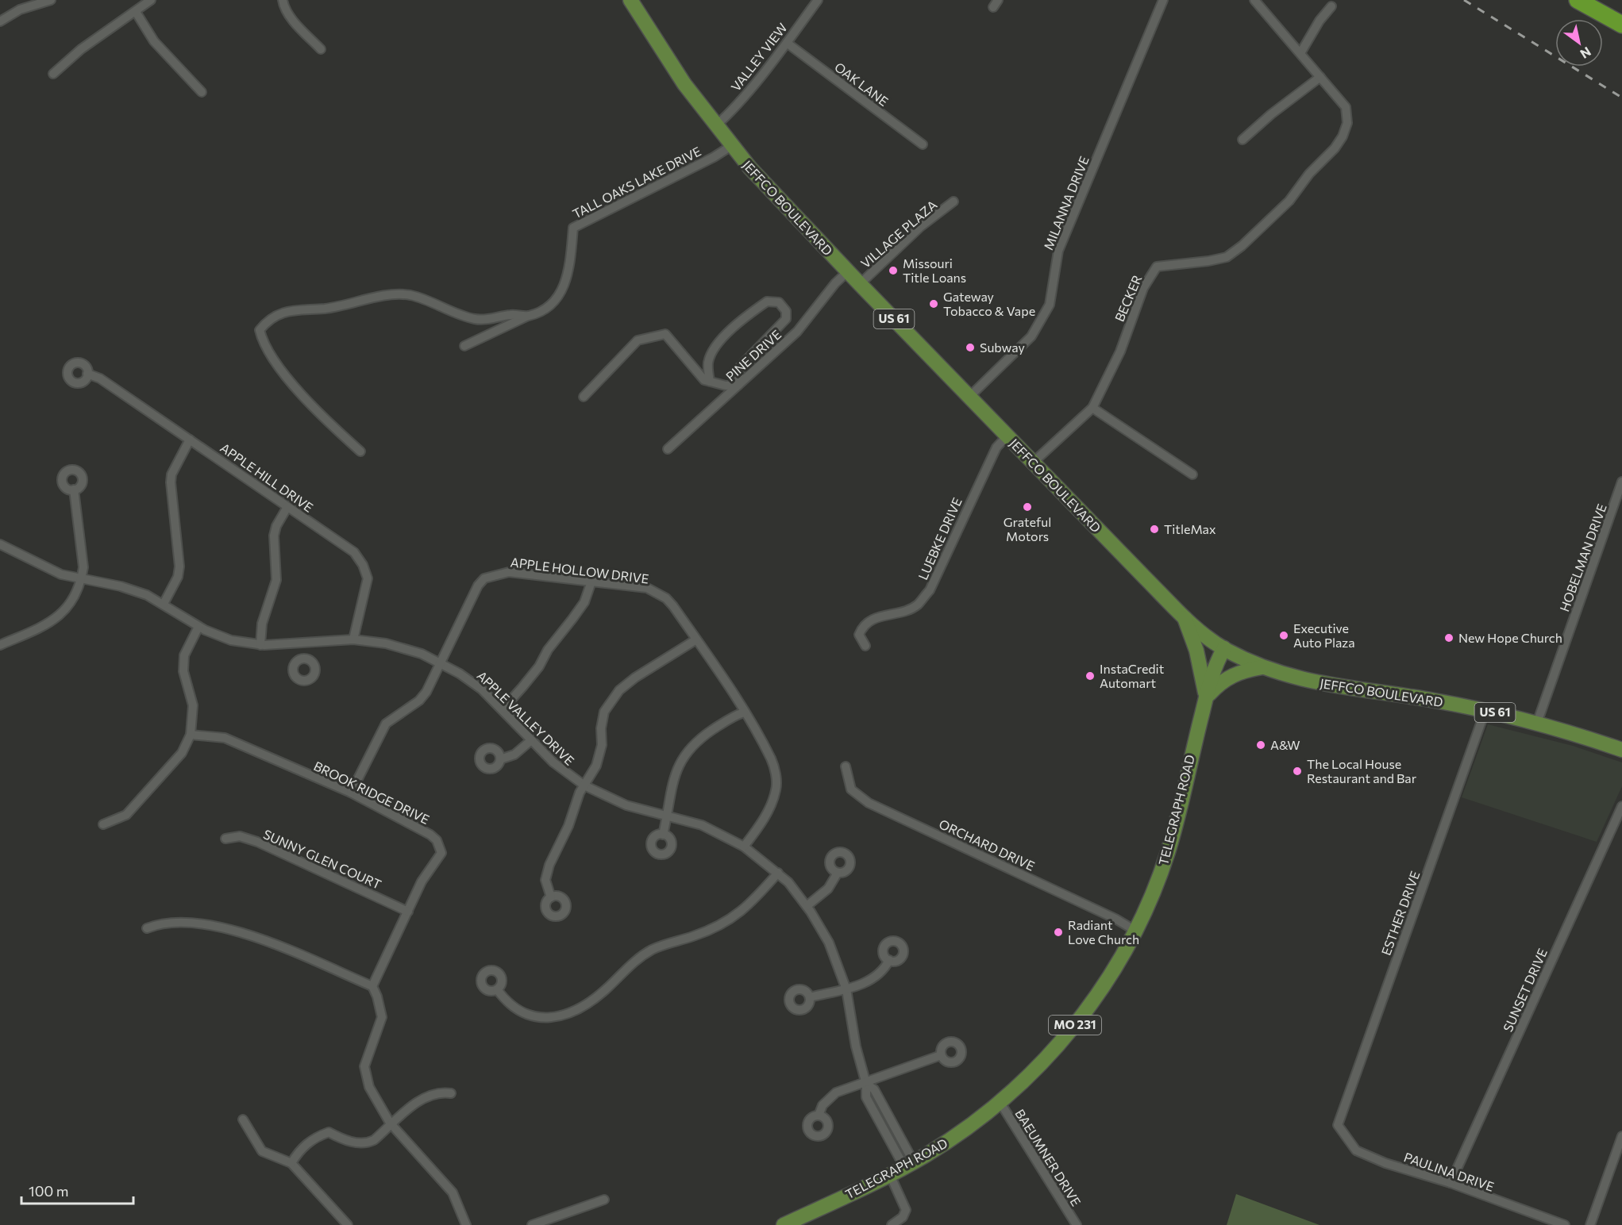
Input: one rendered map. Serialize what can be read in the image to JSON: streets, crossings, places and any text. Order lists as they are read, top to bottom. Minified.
{"streets":{"main road":["JEFFCO BOULEVARD","US 61","TELEGRAPH ROAD","MO 231"],"street":["VALLEY VIEW","OAK LANE","TALL OAKS LAKE DRIVE","MILANNA DRIVE","VILLAGE PLAZA","BECKER","PINE DRIVE","APPLE HILL DRIVE","LUEBKE DRIVE","HOBELMAN DRIVE","APPLE HOLLOW DRIVE","APPLE VALLEY DRIVE","BROOK RIDGE DRIVE","ORCHARD DRIVE","SUNNY GLEN COURT","ESTHER DRIVE","SUNSET DRIVE","BAEUMNER DRIVE","PAULINA DRIVE"]},"crossings":[["VALLEY VIEW","OAK LANE"],["VALLEY VIEW","JEFFCO BOULEVARD"],["TALL OAKS LAKE DRIVE","JEFFCO BOULEVARD"],["MILANNA DRIVE","JEFFCO BOULEVARD"],["JEFFCO BOULEVARD","VILLAGE PLAZA"],["JEFFCO BOULEVARD","BECKER"],["JEFFCO BOULEVARD","PINE DRIVE"],["JEFFCO BOULEVARD","LUEBKE DRIVE"],["JEFFCO BOULEVARD","HOBELMAN DRIVE"],["JEFFCO BOULEVARD","TELEGRAPH ROAD"],["JEFFCO BOULEVARD","ESTHER DRIVE"],["APPLE HILL DRIVE","APPLE VALLEY DRIVE"],["APPLE HOLLOW DRIVE","APPLE VALLEY DRIVE"],["APPLE HOLLOW DRIVE","BROOK RIDGE DRIVE"],["APPLE VALLEY DRIVE","TELEGRAPH ROAD"],["BROOK RIDGE DRIVE","SUNNY GLEN COURT"],["TELEGRAPH ROAD","ORCHARD DRIVE"],["TELEGRAPH ROAD","BAEUMNER DRIVE"],["ESTHER DRIVE","PAULINA DRIVE"],["SUNSET DRIVE","PAULINA DRIVE"]],"places":["Missouri Title Loans","Gateway Tobacco & Vape","Subway","Grateful Motors","TitleMax","Executive Auto Plaza","New Hope Church","InstaCredit Automart","A&W","The Local House Restaurant and Bar","Radiant Love Church"],"scale_bar":"100 m","north":"bottom right"}
